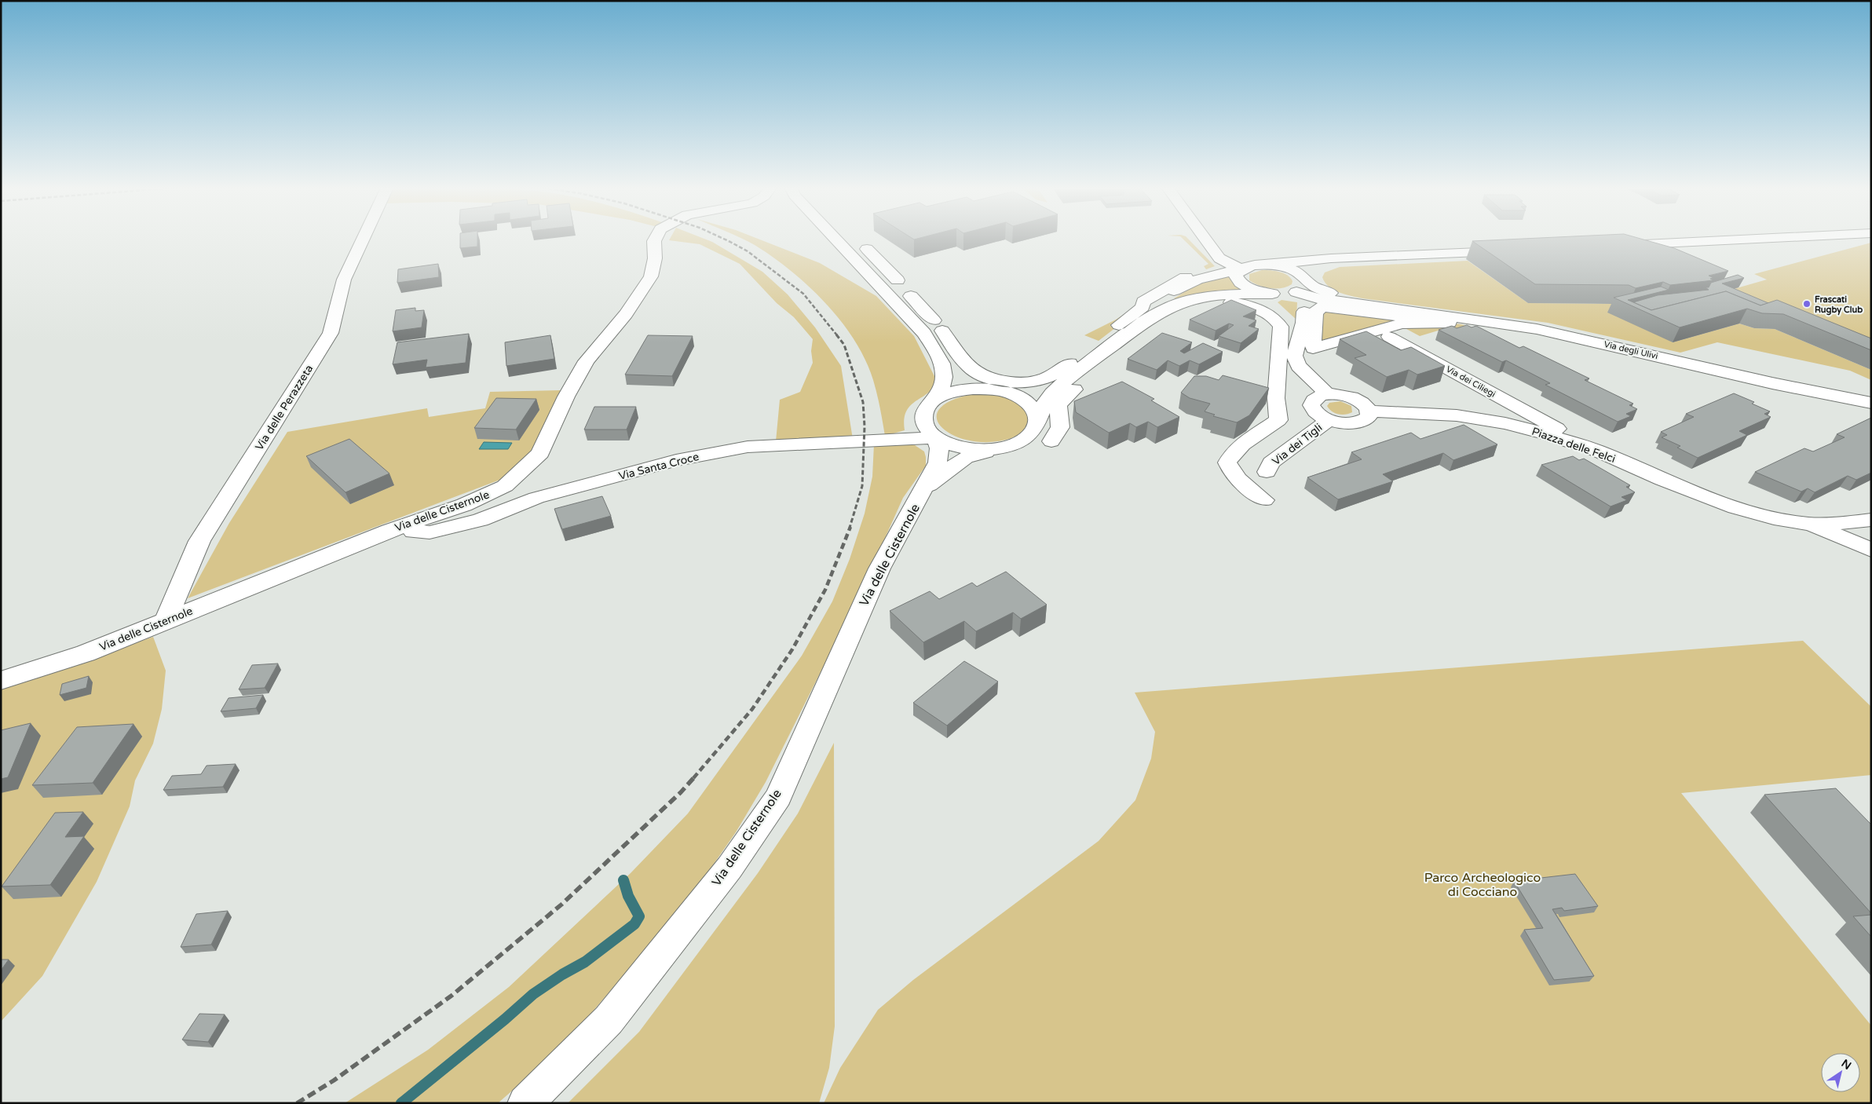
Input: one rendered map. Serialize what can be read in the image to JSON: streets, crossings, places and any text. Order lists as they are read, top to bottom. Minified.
{"streets":{"street":["Via degli Ulivi","Via dei Ciliegi","Via delle Perazzeta","Via dei Tigli","Piazza delle Felci","Via Santa Croce","Via delle Cisternole"]},"crossings":[["Via dei Ciliegi","Piazza delle Felci"],["Via delle Perazzeta","Via delle Cisternole"],["Via Santa Croce","Via delle Cisternole"]],"parks":["Parco Archeologico di Cocciano"],"places":["Frascati Rugby Club"],"north":"top right"}
